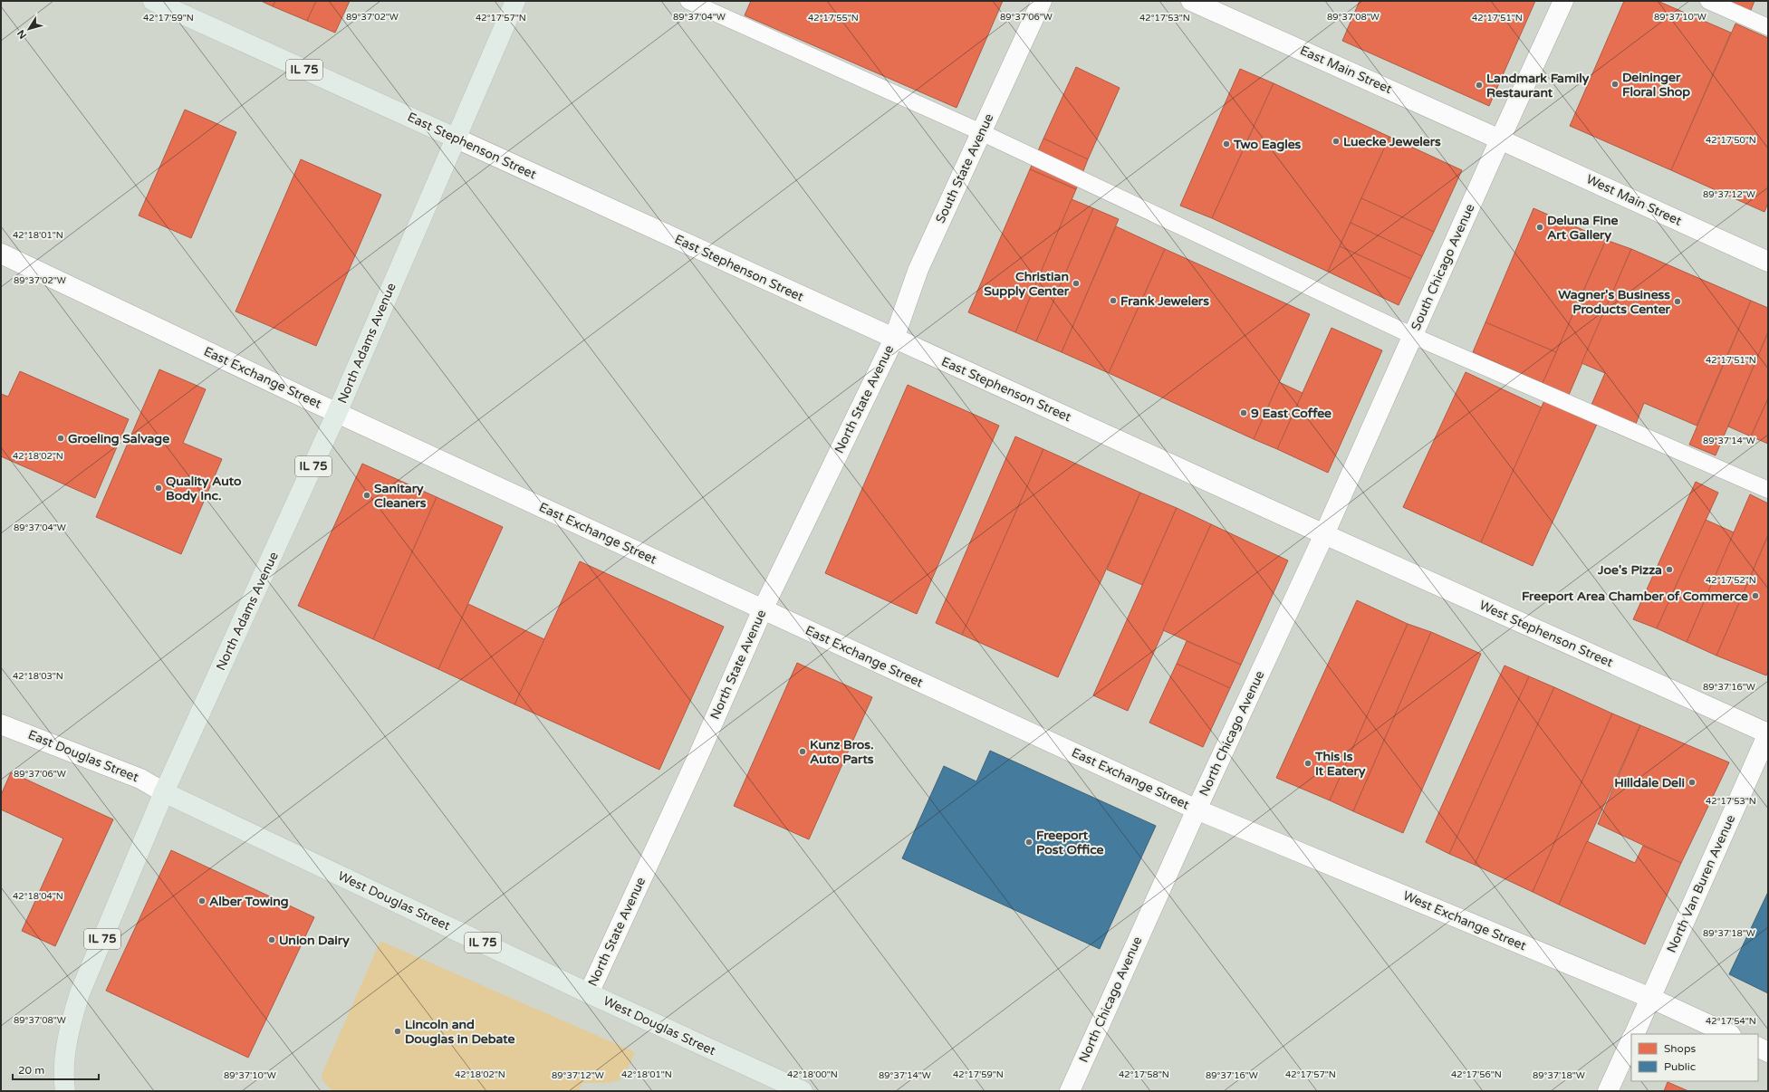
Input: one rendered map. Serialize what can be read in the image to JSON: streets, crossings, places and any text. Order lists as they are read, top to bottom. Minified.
{"streets":{"main road":["IL 75","East Stephenson Street","North Adams Avenue","West Douglas Street"],"street":["East Main Street","South State Avenue","West Main Street","South Chicago Avenue","East Exchange Street","North State Avenue","West Stephenson Street","North Chicago Avenue","East Douglas Street","North Van Buren Avenue","West Exchange Street"]},"crossings":[["IL 75","East Stephenson Street"],["IL 75","North Adams Avenue"],["East Main Street","West Main Street"],["East Main Street","South Chicago Avenue"],["East Stephenson Street","South State Avenue"],["East Stephenson Street","South Chicago Avenue"],["East Stephenson Street","North Adams Avenue"],["East Stephenson Street","North State Avenue"],["East Stephenson Street","West Stephenson Street"],["East Stephenson Street","North Chicago Avenue"],["South State Avenue","North State Avenue"],["West Main Street","South Chicago Avenue"],["South Chicago Avenue","West Stephenson Street"],["South Chicago Avenue","North Chicago Avenue"],["North Adams Avenue","East Exchange Street"],["North Adams Avenue","East Douglas Street"],["North Adams Avenue","West Douglas Street"],["East Exchange Street","North State Avenue"],["East Exchange Street","North Chicago Avenue"],["East Exchange Street","West Exchange Street"],["North State Avenue","West Douglas Street"],["West Stephenson Street","North Chicago Avenue"],["West Stephenson Street","North Van Buren Avenue"],["North Chicago Avenue","West Exchange Street"],["East Douglas Street","West Douglas Street"],["North Van Buren Avenue","West Exchange Street"]],"places":["Deininger Floral Shop","Landmark Family Restaurant","Luecke Jewelers","Two Eagles","Deluna Fine Art Gallery","Christian Supply Center","Frank Jewelers","Wagner's Business Products Center","9 East Coffee","Groeling Salvage","Quality Auto Body Inc.","Sanitary Cleaners","Joe's Pizza","Freeport Area Chamber of Commerce","Kunz Bros. Auto Parts","This Is It Eatery","Hilldale Deli","Freeport Post Office","Alber Towing","Union Dairy","Lincoln and Douglas in Debate"],"legend":["Shops","Public"],"scale_bar":"20 m","north":"bottom left","coordinates":["89°37'02\"W","89°37'04\"W","89°37'06\"W","89°37'08\"W","89°37'10\"W","42°17'59\"N","42°17'57\"N","42°17'55\"N","42°17'53\"N","42°17'51\"N","42°17'50\"N","89°37'12\"W","42°18'01\"N","89°37'14\"W","42°18'02\"N","42°17'52\"N","42°18'03\"N","89°37'16\"W","42°18'04\"N","89°37'18\"W","42°17'54\"N","42°18'00\"N","42°17'58\"N","42°17'56\"N"]}
